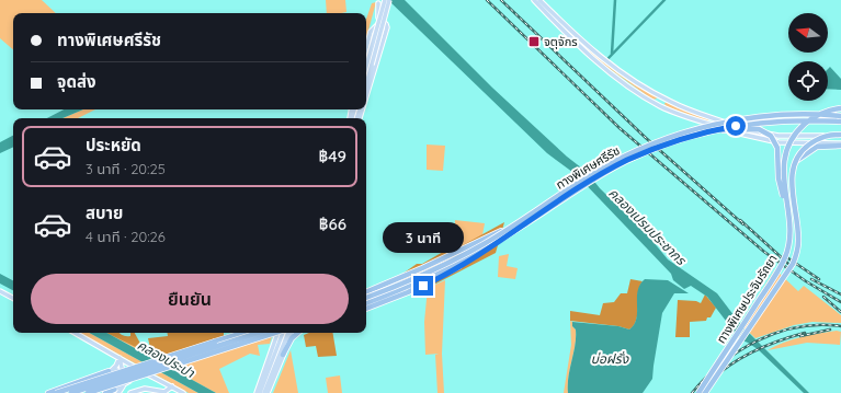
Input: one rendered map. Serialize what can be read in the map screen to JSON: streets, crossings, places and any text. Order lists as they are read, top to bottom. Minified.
{"streets":{"highway":["ทางพิเศษศรีรัช","ทางพิเศษประจิมรัถยา"]},"water":["คลองเปรมประชากร","คลองประปา","บ่อฝรั่ง"],"places":{"transit":["จตุจักร"]},"north":"left","page":{"banner":["ทางพิเศษศรีรัช","จุดส่ง"],"list":[{"name":"ประหยัด","note":"3 นาที · 20:25","value":"฿49"},{"name":"สบาย","note":"4 นาที · 20:26","value":"฿66"}],"bubble":"3 นาที","buttons":"ยืนยัน"}}
